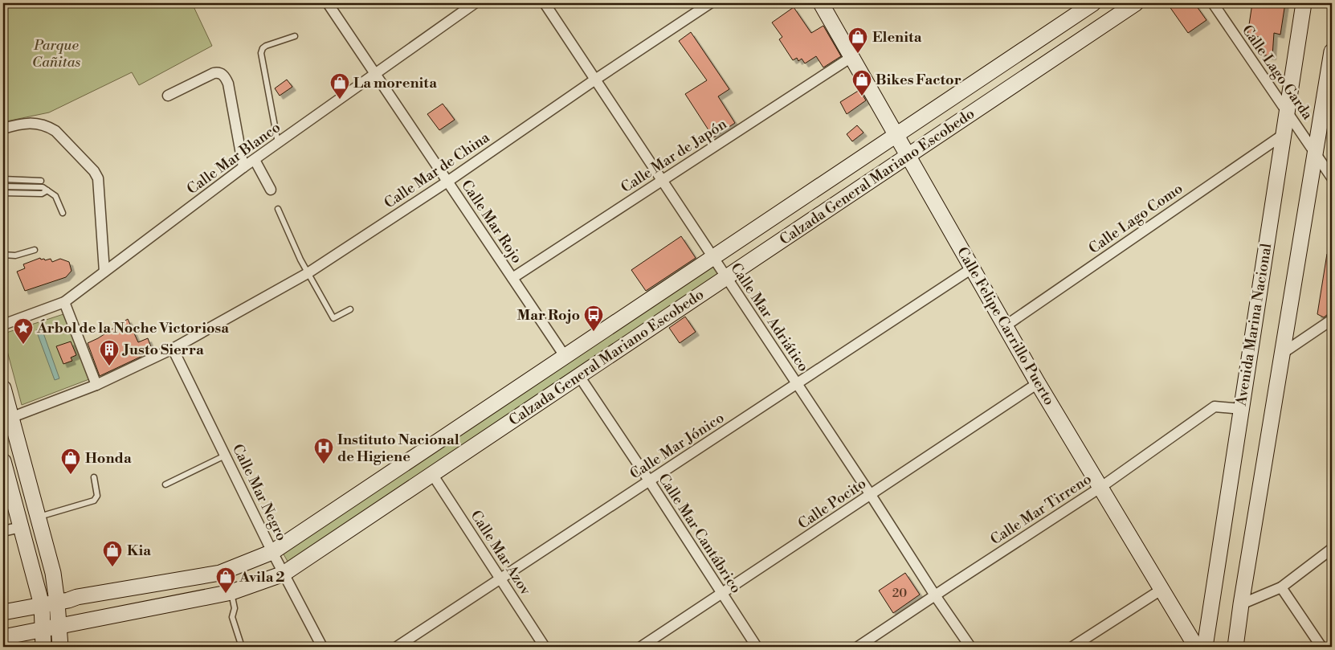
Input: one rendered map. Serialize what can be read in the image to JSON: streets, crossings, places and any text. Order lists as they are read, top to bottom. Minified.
{"streets":{"main road":["Calzada General Mariano Escobedo","Avenida Marina Nacional","Calle Felipe Carrillo Puerto"],"street":["Calle Lago Garda","Calle Mar de Japón","Calle Mar Blanco","Calle Mar de China","Calle Lago Como","Calle Mar Rojo","Calle Mar Adriático","Calle Mar Jónico","Calle Mar Negro","Calle Pocito","Calle Mar Tirreno","Calle Mar Cantábrico","Calle Mar Azov"]},"crossings":[["Calle Lago Garda","Avenida Marina Nacional"],["Calle Mar de Japón","Calle Mar Rojo"],["Calle Mar de Japón","Calle Mar Adriático"],["Calle Mar de Japón","Calle Felipe Carrillo Puerto"],["Calle Mar Blanco","Calle Mar Rojo"],["Calle Mar de China","Calle Mar Rojo"],["Calle Mar de China","Calle Mar Adriático"],["Calle Mar de China","Calle Mar Negro"],["Calzada General Mariano Escobedo","Calle Mar Rojo"],["Calzada General Mariano Escobedo","Calle Mar Adriático"],["Calzada General Mariano Escobedo","Calle Felipe Carrillo Puerto"],["Calzada General Mariano Escobedo","Calle Mar Negro"],["Calzada General Mariano Escobedo","Calle Mar Cantábrico"],["Calzada General Mariano Escobedo","Calle Mar Azov"],["Calle Lago Como","Avenida Marina Nacional"],["Calle Lago Como","Calle Felipe Carrillo Puerto"],["Calle Mar Adriático","Calle Mar Jónico"],["Calle Mar Adriático","Calle Pocito"],["Calle Mar Adriático","Calle Mar Tirreno"],["Avenida Marina Nacional","Calle Mar Tirreno"],["Calle Felipe Carrillo Puerto","Calle Mar Jónico"],["Calle Felipe Carrillo Puerto","Calle Pocito"],["Calle Felipe Carrillo Puerto","Calle Mar Tirreno"],["Calle Mar Jónico","Calle Mar Cantábrico"],["Calle Mar Jónico","Calle Mar Azov"],["Calle Pocito","Calle Mar Cantábrico"]],"parks":["Parque Cañitas"],"places":{"shop":["Elenita","Bikes Factor","La morenita","Honda","Kia","Avila 2"],"bus stop":["Mar Rojo"],"place":["Árbol de la Noche Victoriosa"],"building":["Justo Sierra"],"hospital":["Instituto Nacional de Higiene"]},"house_numbers":["20"]}
